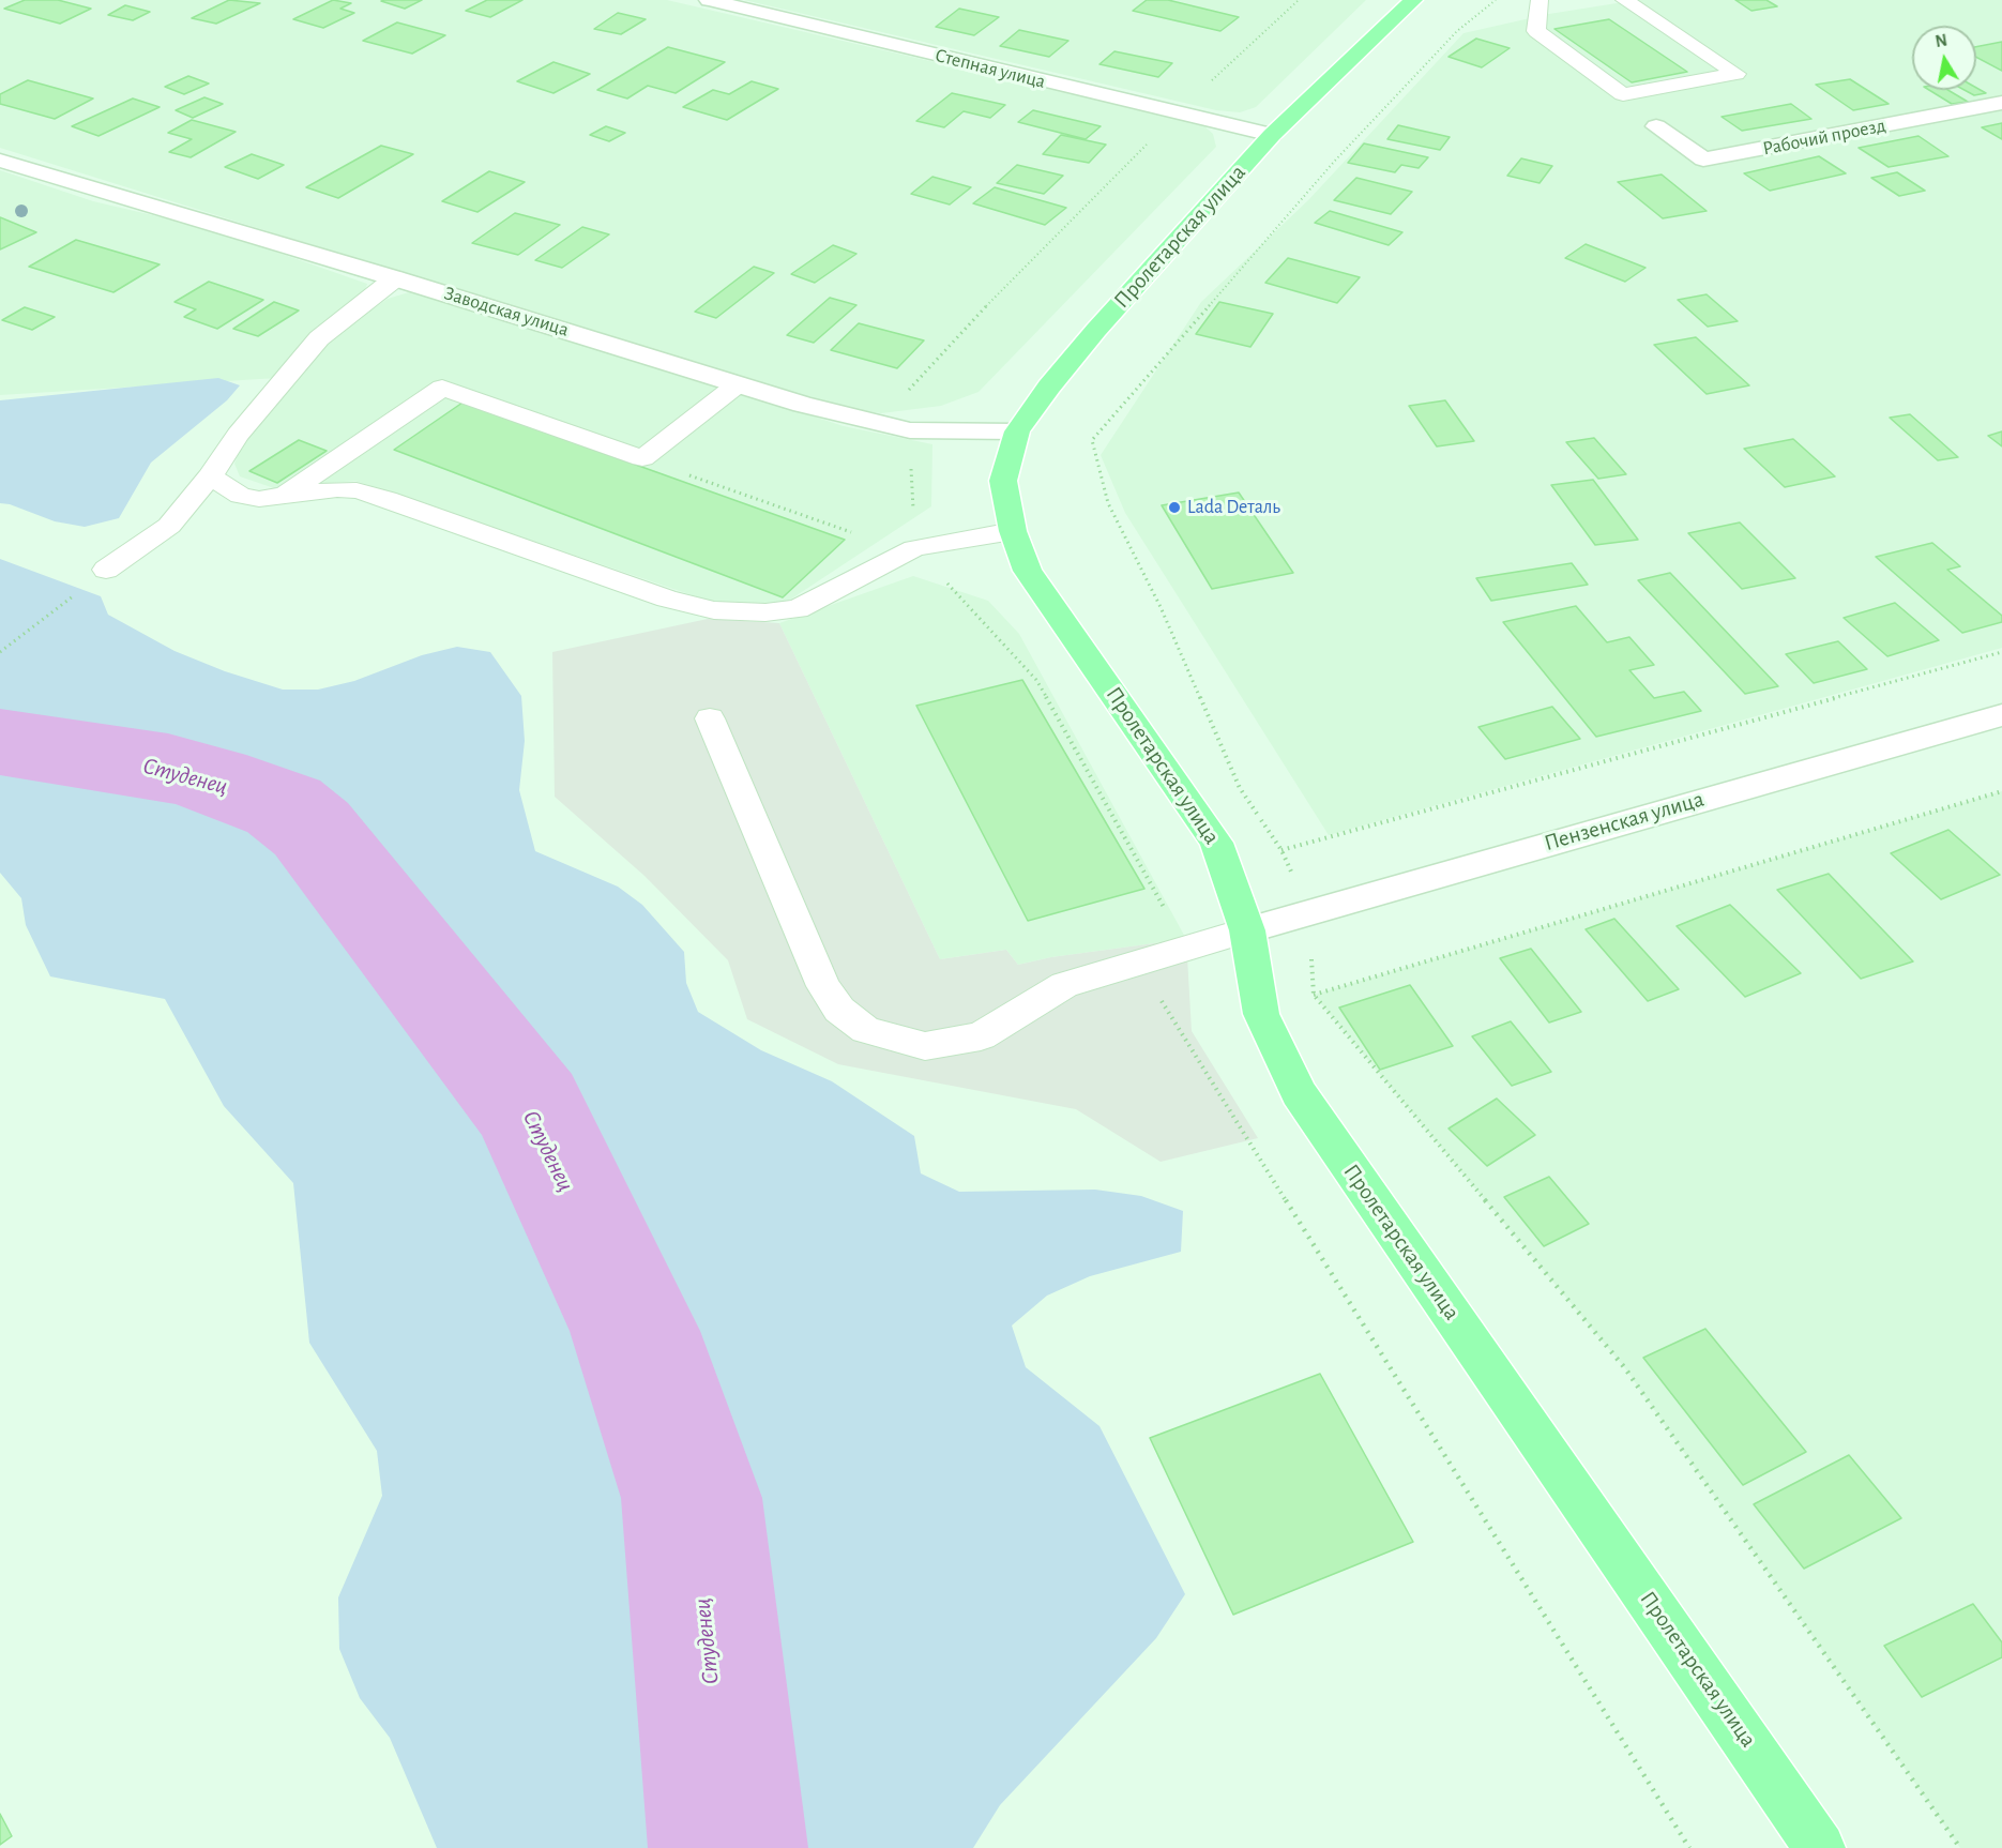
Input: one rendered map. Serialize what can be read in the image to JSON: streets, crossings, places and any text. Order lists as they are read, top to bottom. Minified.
{"streets":{"main road":["Пролетарская улица"],"street":["Степная улица","Рабочий проезд","Заводская улица","Пензенская улица"]},"crossings":[["Степная улица","Пролетарская улица"],["Пролетарская улица","Заводская улица"],["Пролетарская улица","Пензенская улица"]],"water":["Студенец"],"places":["Lada Dеталь"],"north":"top"}
